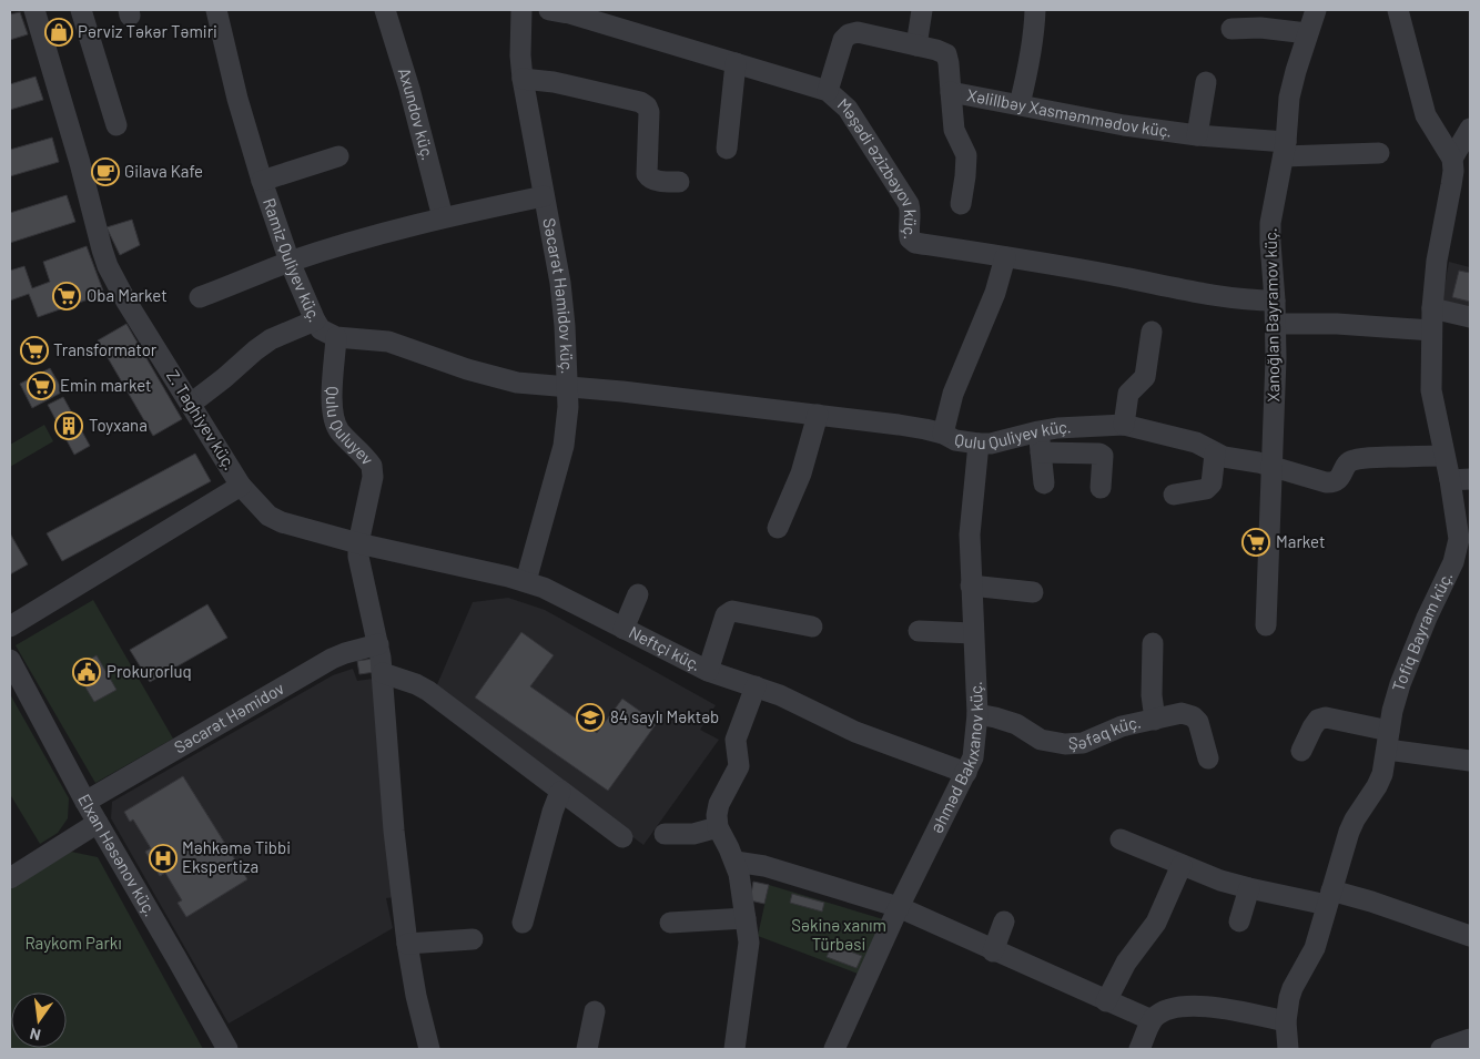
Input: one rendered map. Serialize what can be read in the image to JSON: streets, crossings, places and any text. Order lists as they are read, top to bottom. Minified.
{"streets":{"street":["Axundov küç.","Xəlillbəy Xasməmmədov küç.","Məşədi Əzizbəyov küç.","Ramiz Quliyev küç.","Səcarət Həmidov küç.","Xanoğlan Bayramov küç.","Z. Taghiyev küç.","Qulu Quluyev","Qulu Quliyev küç.","Tofiq Bayram küç.","Neftçi küç.","Səcarət Həmidov","Şəfəq küç.","Əhməd Bakıxanov küç.","Elxan Həsənov küç."]},"crossings":[["Xəlillbəy Xasməmmədov küç.","Məşədi Əzizbəyov küç."],["Xəlillbəy Xasməmmədov küç.","Xanoğlan Bayramov küç."],["Məşədi Əzizbəyov küç.","Xanoğlan Bayramov küç."],["Ramiz Quliyev küç.","Səcarət Həmidov küç."],["Ramiz Quliyev küç.","Qulu Quluyev"],["Ramiz Quliyev küç.","Qulu Quliyev küç."],["Səcarət Həmidov küç.","Qulu Quliyev küç."],["Səcarət Həmidov küç.","Neftçi küç."],["Xanoğlan Bayramov küç.","Qulu Quliyev küç."],["Z. Taghiyev küç.","Neftçi küç."],["Qulu Quluyev","Neftçi küç."],["Qulu Quliyev küç.","Tofiq Bayram küç."],["Qulu Quliyev küç.","Əhməd Bakıxanov küç."],["Neftçi küç.","Əhməd Bakıxanov küç."],["Səcarət Həmidov","Elxan Həsənov küç."],["Şəfəq küç.","Əhməd Bakıxanov küç."]],"parks":["Səkinə xanım Türbəsi","Raykom Parkı"],"places":{"shop":["Pərviz Təkər Təmiri"],"cafe":["Gilava Kafe"],"supermarket":["Oba Market","Transformator","Emin market","Market"],"building":["Toyxana"],"public building":["Prokurorluq"],"school or university":["84 saylı Məktəb"],"hospital":["Məhkəmə Tibbi Ekspertiza"]},"north":"bottom"}
